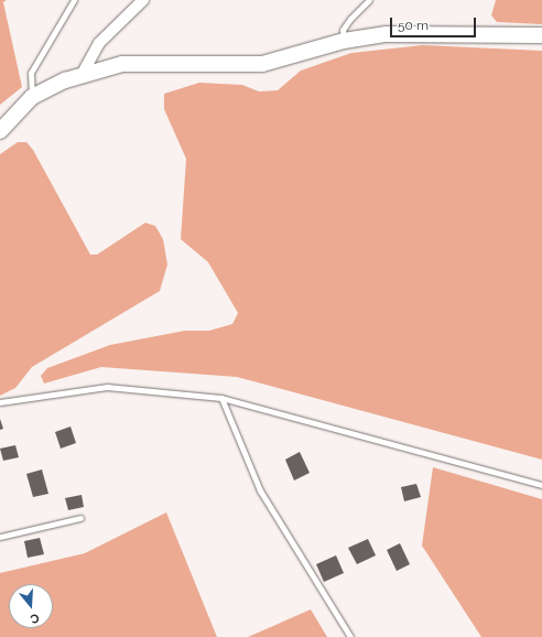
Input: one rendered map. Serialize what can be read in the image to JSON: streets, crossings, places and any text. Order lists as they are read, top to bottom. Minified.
{"scale_bar":"50 m","north":"bottom"}
